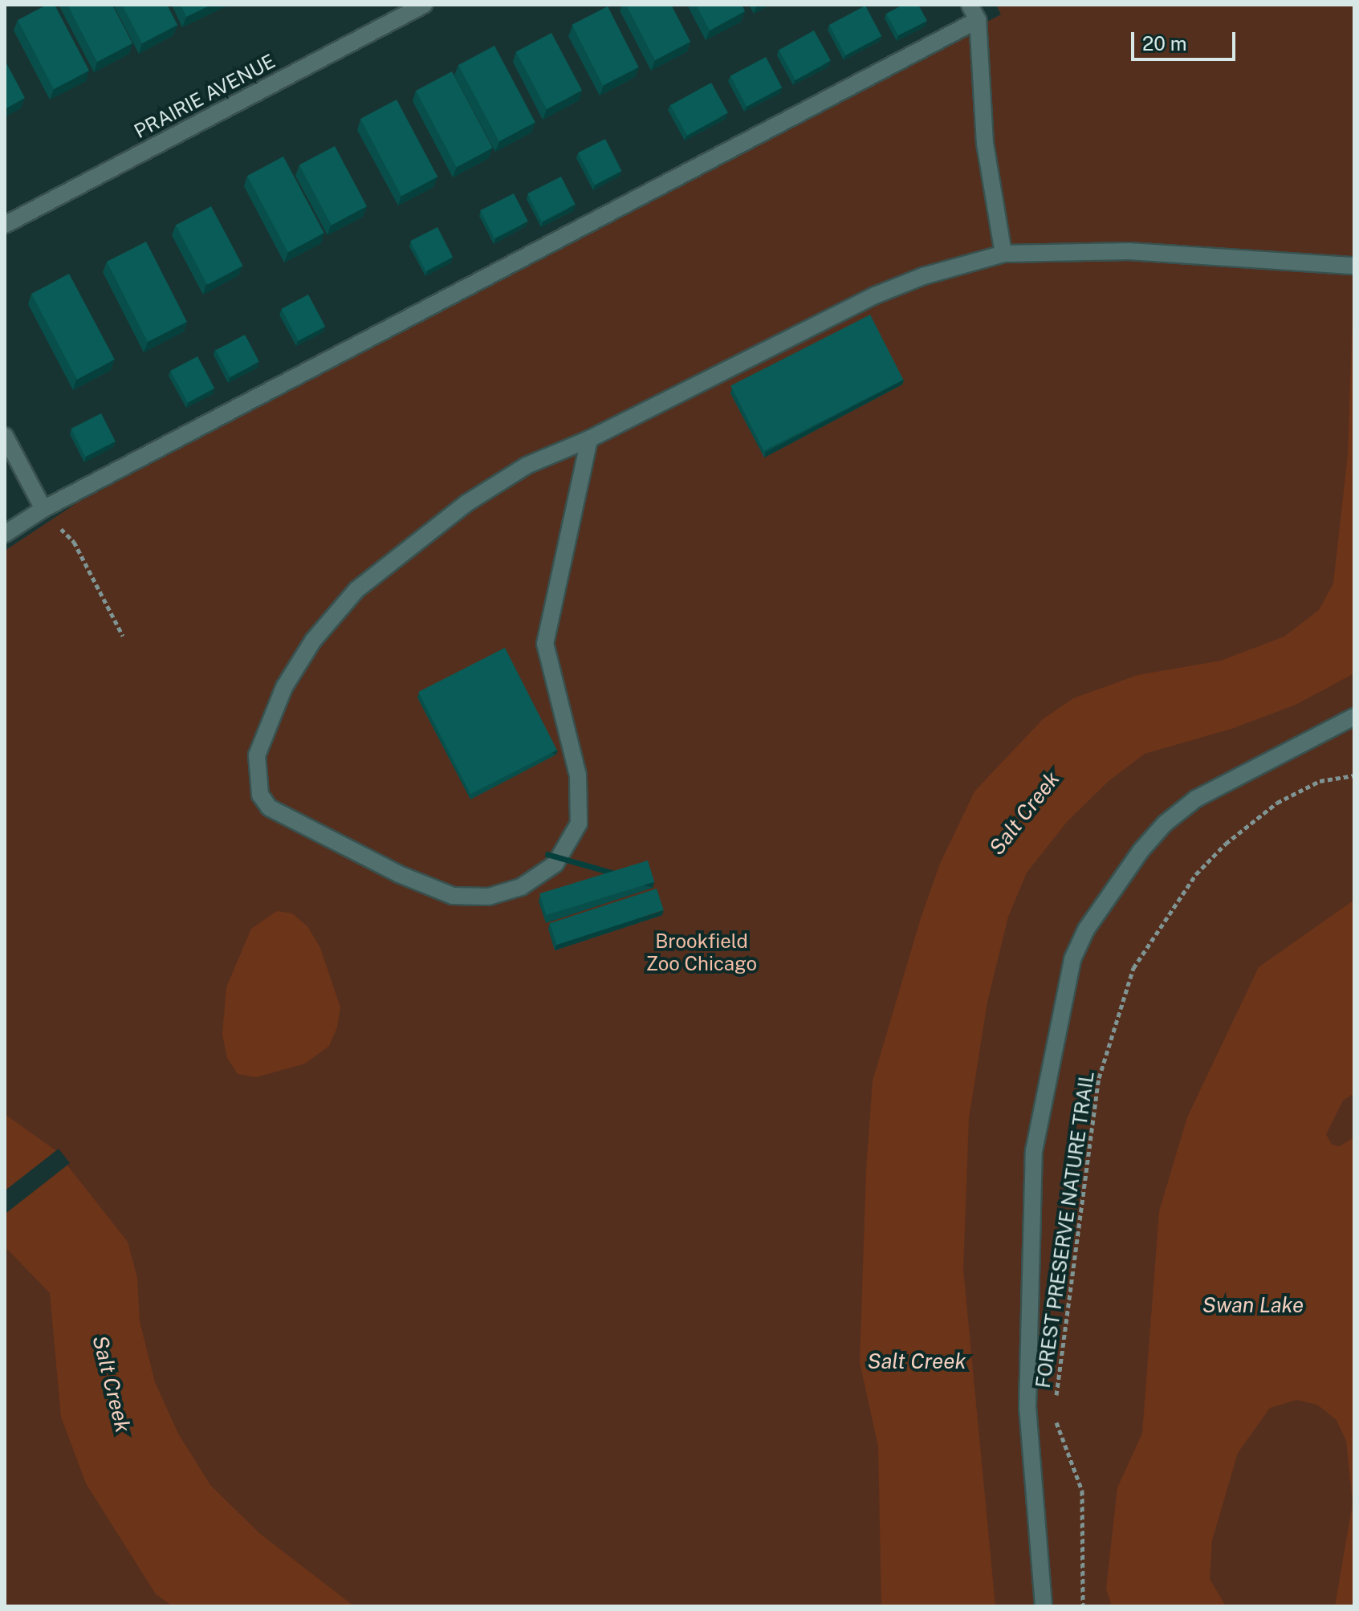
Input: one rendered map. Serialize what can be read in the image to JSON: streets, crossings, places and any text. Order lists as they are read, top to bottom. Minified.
{"streets":{"street":["PRAIRIE AVENUE"],"path":["FOREST PRESERVE NATURE TRAIL"]},"water":["Salt Creek","Swan Lake"],"parks":["Brookfield Zoo Chicago"],"scale_bar":"20 m"}
